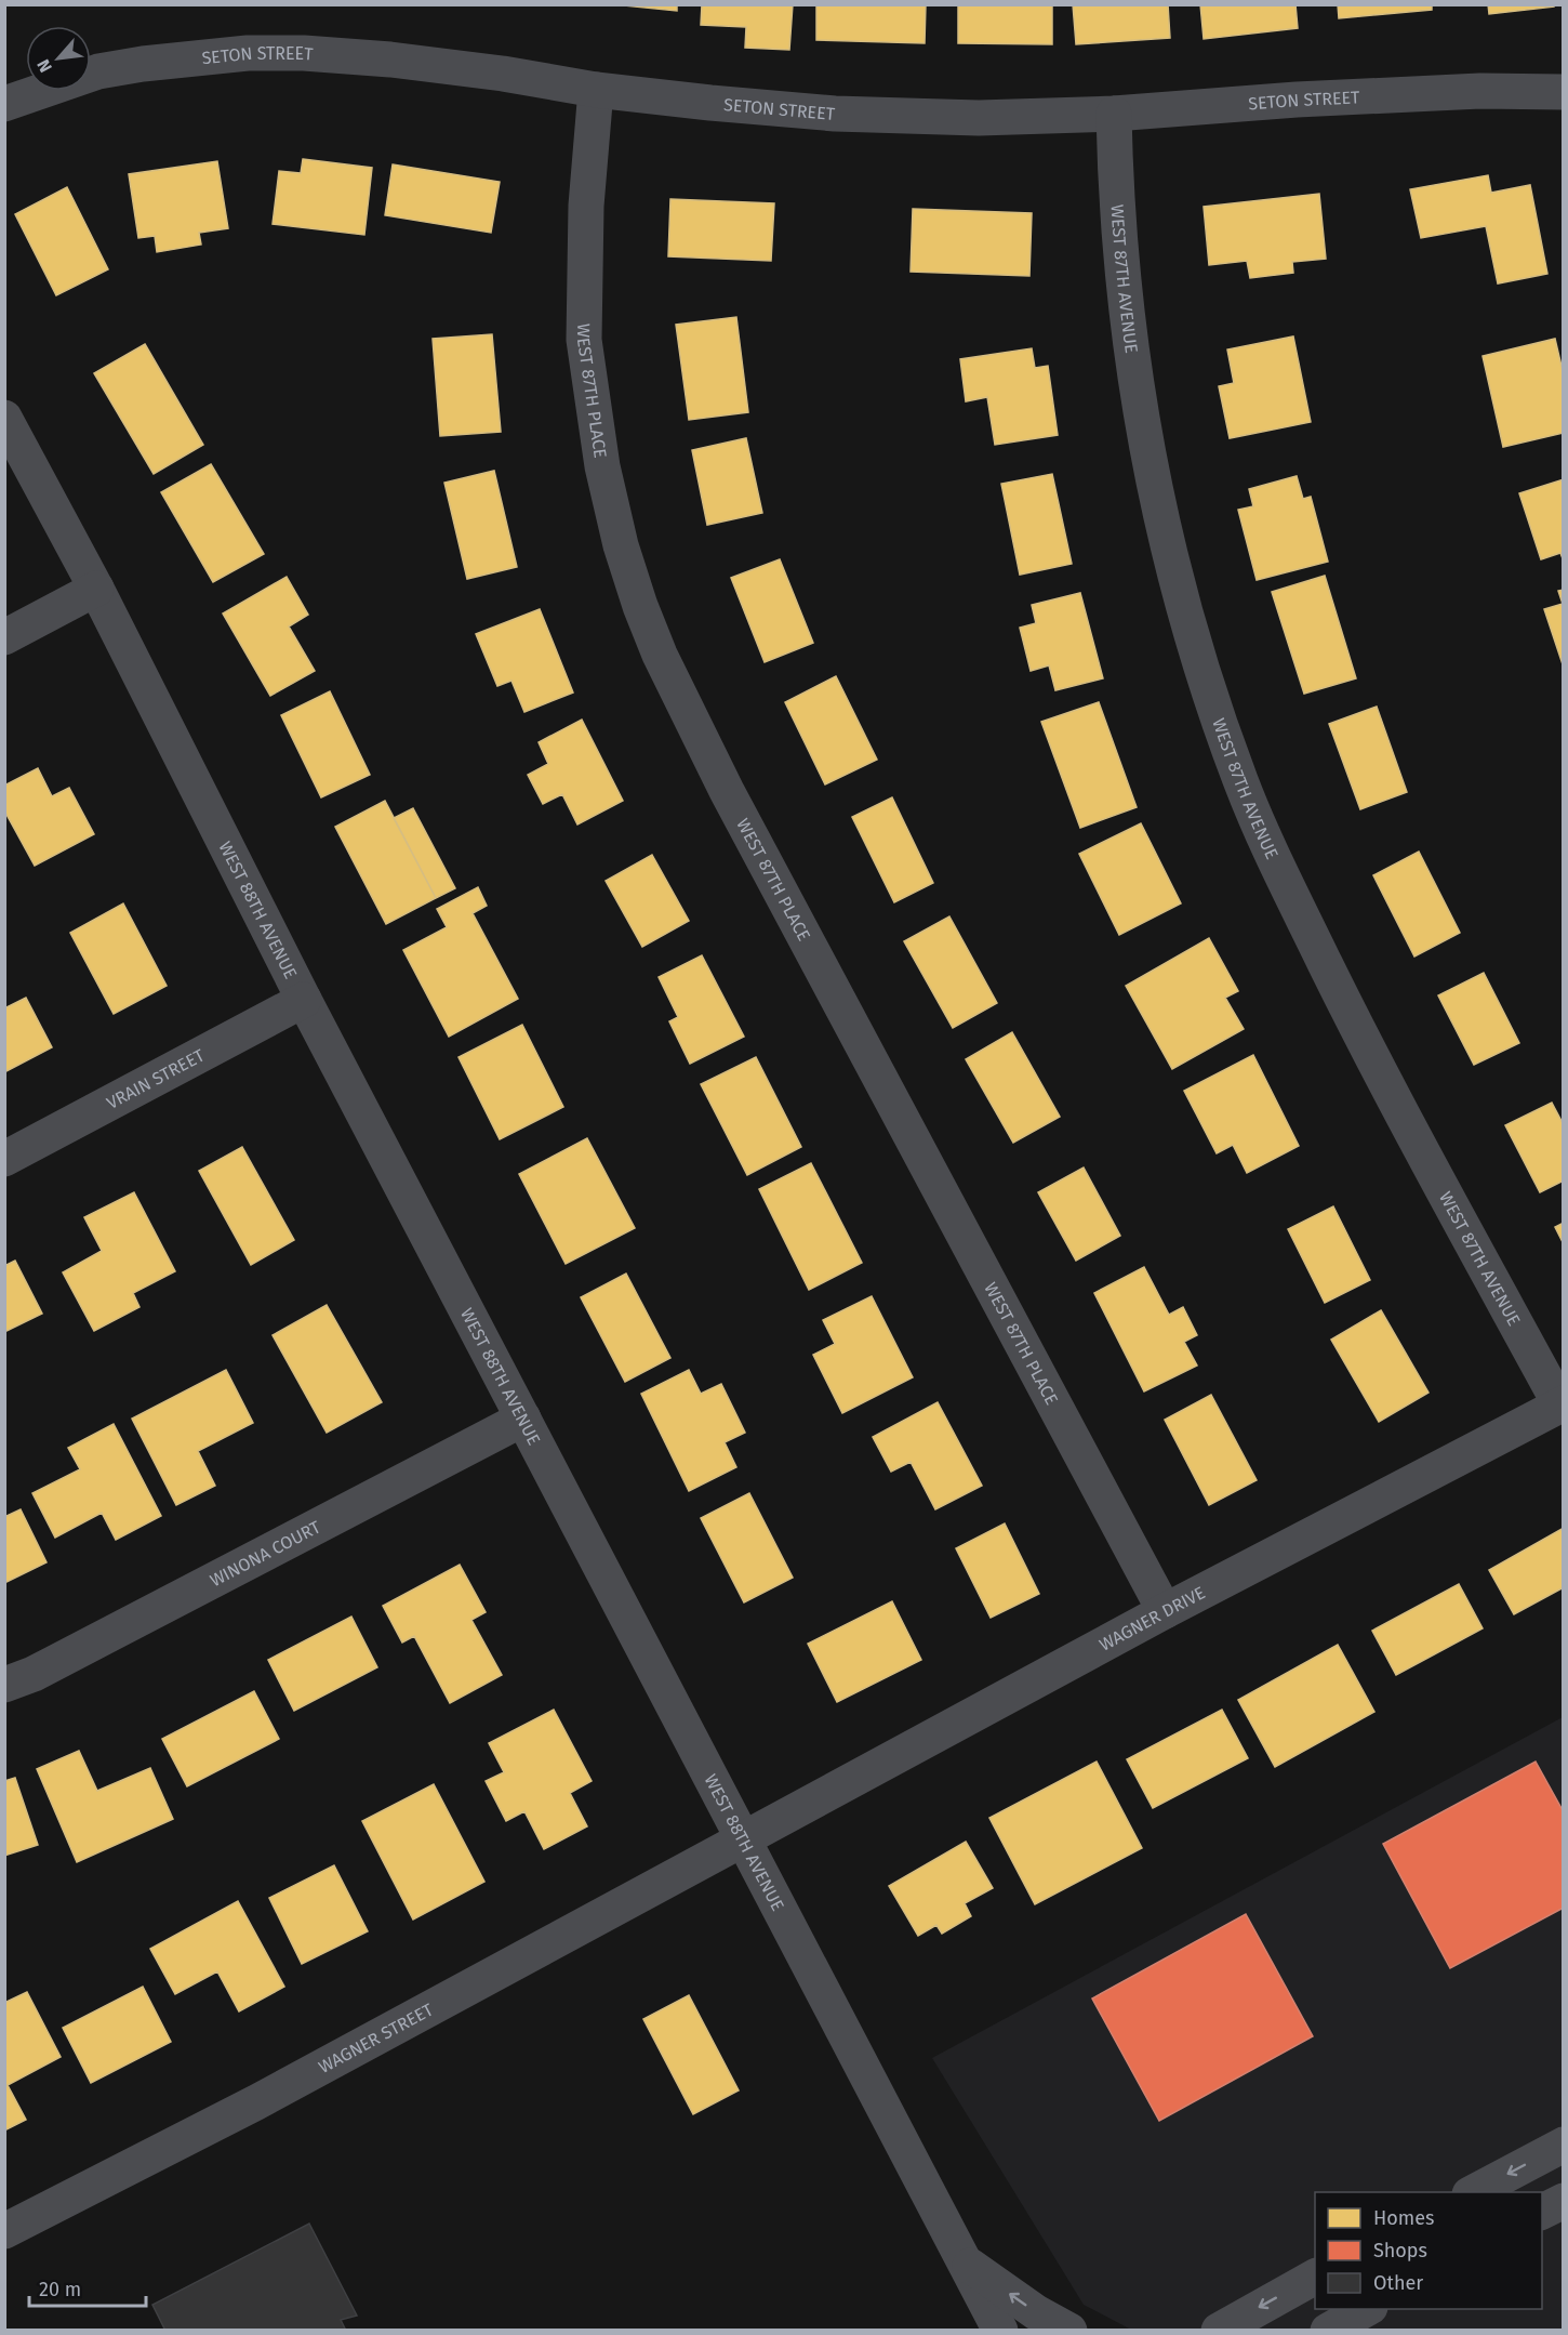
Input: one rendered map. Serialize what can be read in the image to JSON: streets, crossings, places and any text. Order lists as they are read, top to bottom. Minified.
{"streets":{"street":["SETON STREET","WEST 87TH AVENUE","WEST 87TH PLACE","WEST 88TH AVENUE","VRAIN STREET","WINONA COURT","WAGNER DRIVE","WAGNER STREET"]},"crossings":[["SETON STREET","WEST 87TH AVENUE"],["SETON STREET","WEST 87TH PLACE"],["WEST 87TH AVENUE","WAGNER DRIVE"],["WEST 87TH PLACE","WAGNER DRIVE"],["WEST 88TH AVENUE","VRAIN STREET"],["WEST 88TH AVENUE","WINONA COURT"],["WEST 88TH AVENUE","WAGNER DRIVE"],["WEST 88TH AVENUE","WAGNER STREET"],["WAGNER DRIVE","WAGNER STREET"]],"legend":["Homes","Shops","Other"],"scale_bar":"20 m","north":"bottom left"}
